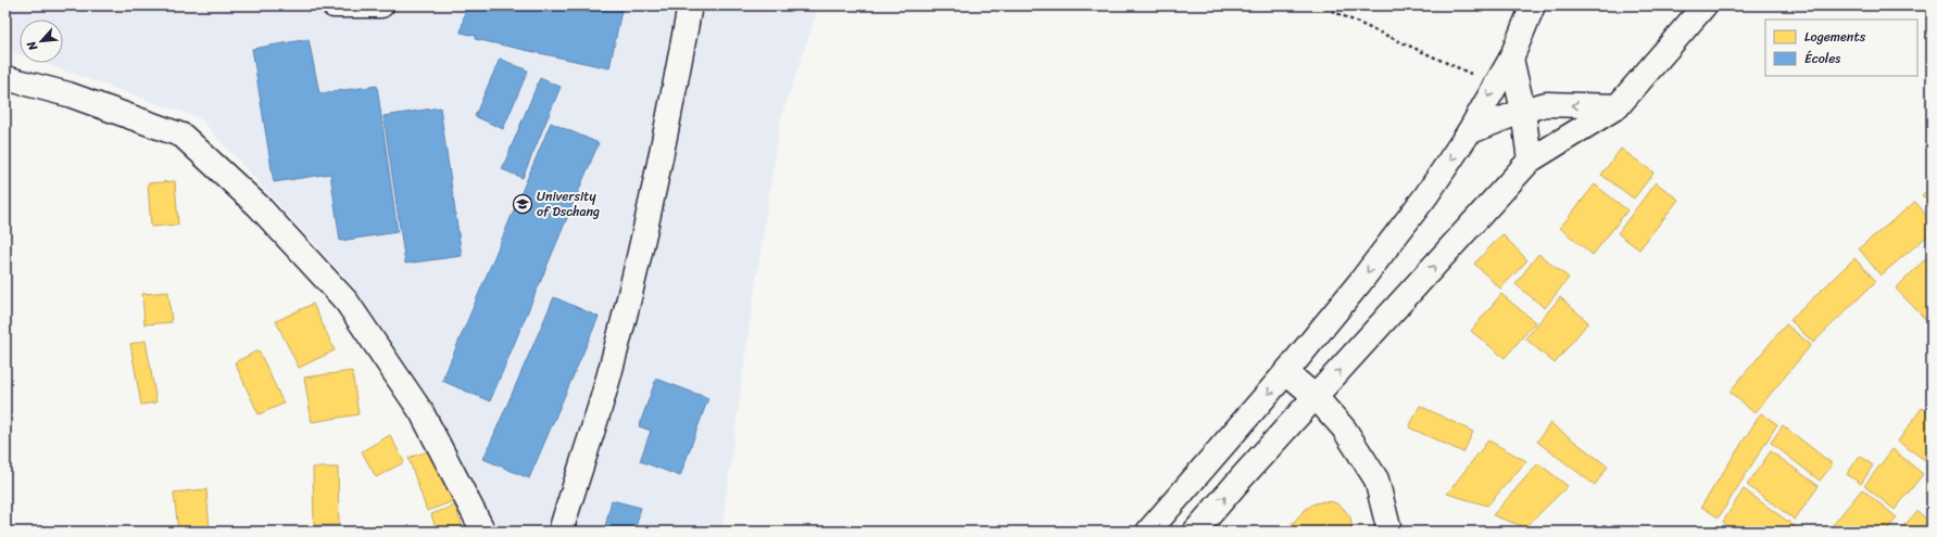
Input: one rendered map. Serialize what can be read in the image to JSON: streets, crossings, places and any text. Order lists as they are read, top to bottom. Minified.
{"places":{"school or university":["University of Dschang"]},"legend":["Logements","Écoles"],"north":"bottom left"}
